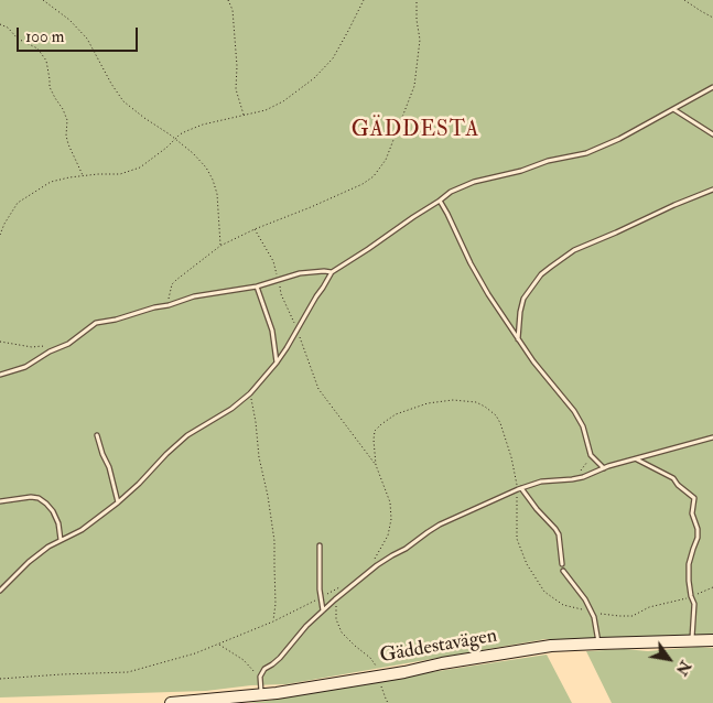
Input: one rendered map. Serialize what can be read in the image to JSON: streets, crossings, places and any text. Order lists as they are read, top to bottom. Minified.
{"streets":{"street":["Gäddestavägen"]},"districts":["GÄDDESTA"],"scale_bar":"100 m","north":"bottom right"}
